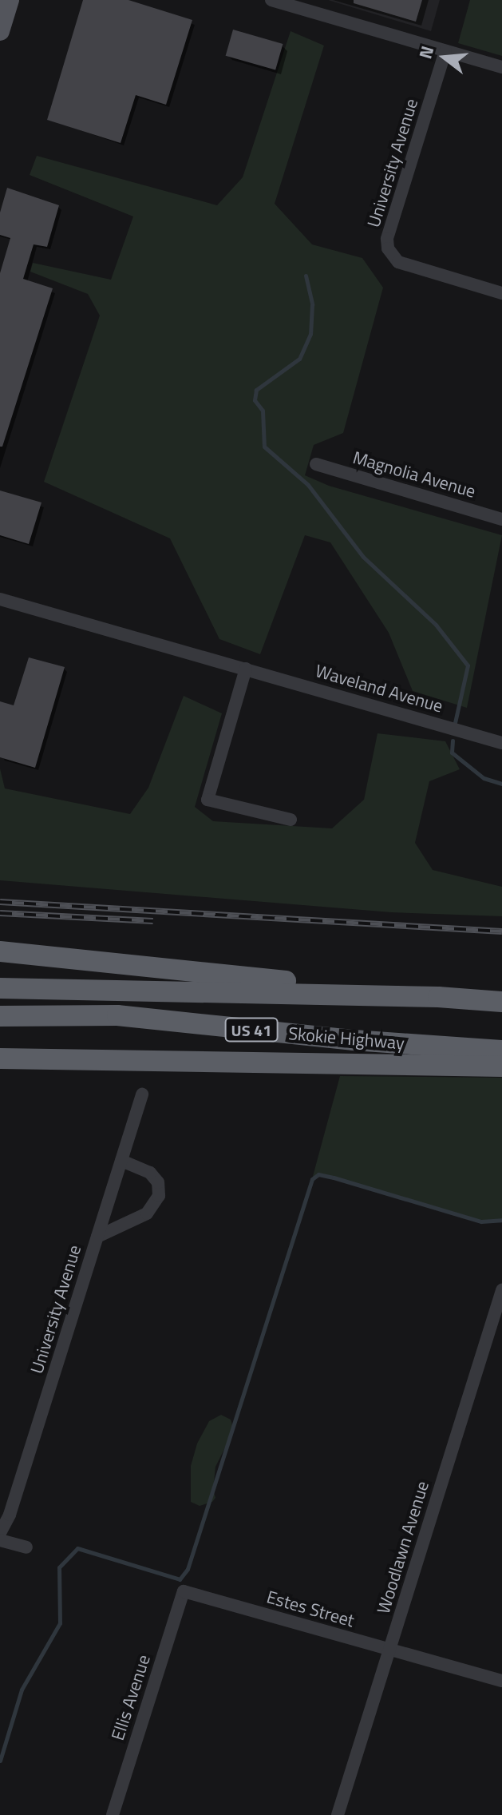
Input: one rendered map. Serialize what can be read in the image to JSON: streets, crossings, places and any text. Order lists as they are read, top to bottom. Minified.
{"streets":{"highway":["US 41","Skokie Highway"],"street":["University Avenue","Magnolia Avenue","Waveland Avenue","Woodlawn Avenue","Estes Street","Ellis Avenue"]},"crossings":[["Woodlawn Avenue","Estes Street"],["Estes Street","Ellis Avenue"]],"north":"left"}
